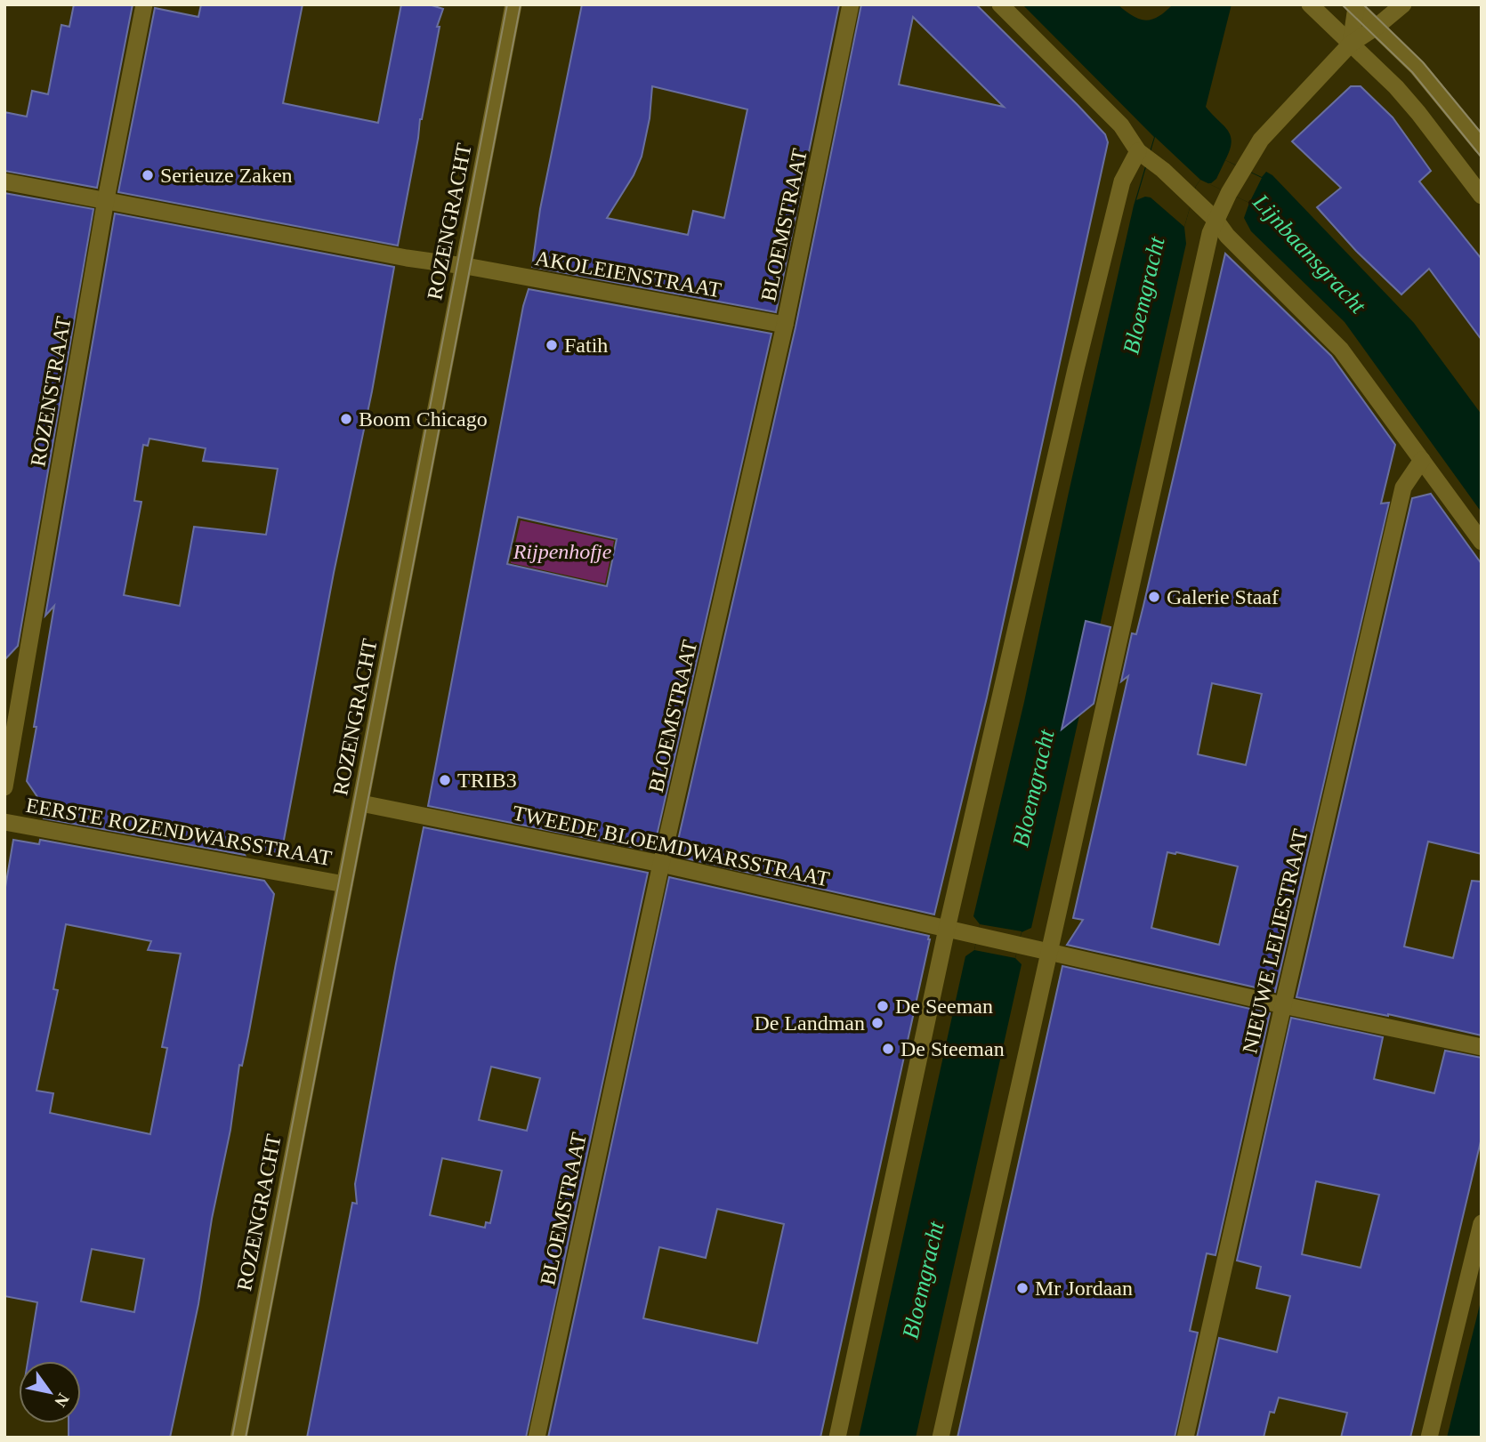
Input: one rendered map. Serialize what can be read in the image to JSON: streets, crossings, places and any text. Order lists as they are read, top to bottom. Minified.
{"streets":{"street":["ROZENGRACHT","BLOEMSTRAAT","AKOLEIENSTRAAT","ROZENSTRAAT","EERSTE ROZENDWARSSTRAAT","TWEEDE BLOEMDWARSSTRAAT","NIEUWE LELIESTRAAT"]},"crossings":[["ROZENGRACHT","AKOLEIENSTRAAT"],["ROZENGRACHT","EERSTE ROZENDWARSSTRAAT"],["ROZENGRACHT","TWEEDE BLOEMDWARSSTRAAT"],["BLOEMSTRAAT","AKOLEIENSTRAAT"],["BLOEMSTRAAT","TWEEDE BLOEMDWARSSTRAAT"],["AKOLEIENSTRAAT","ROZENSTRAAT"],["TWEEDE BLOEMDWARSSTRAAT","NIEUWE LELIESTRAAT"]],"water":["Lijnbaansgracht","Bloemgracht"],"parks":["Rijpenhofje"],"places":["Serieuze Zaken","Fatih","Boom Chicago","Galerie Staaf","TRIB3","De Seeman","De Landman","De Steeman","Mr Jordaan"],"north":"bottom right"}
